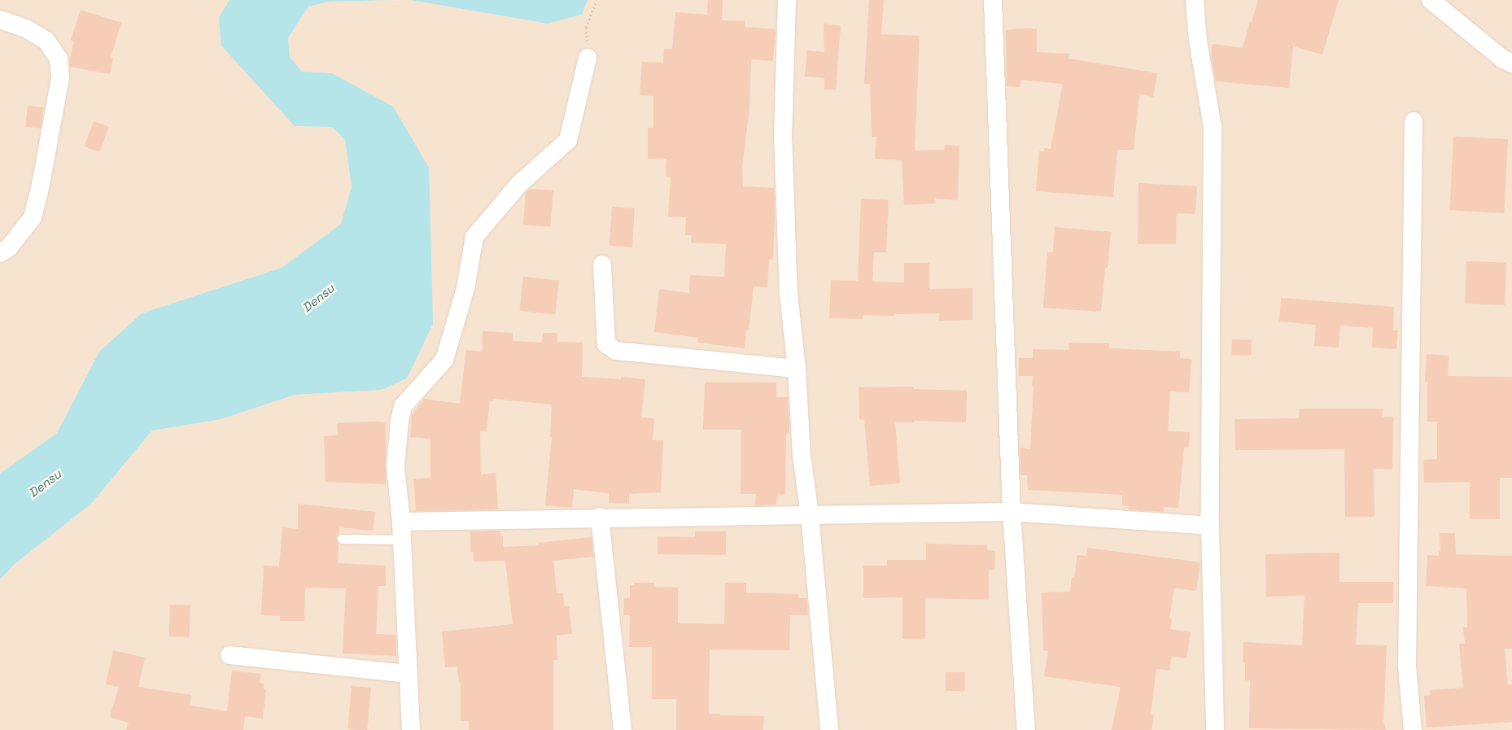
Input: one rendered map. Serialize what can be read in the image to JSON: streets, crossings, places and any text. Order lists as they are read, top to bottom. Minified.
{"water":["Densu"]}
